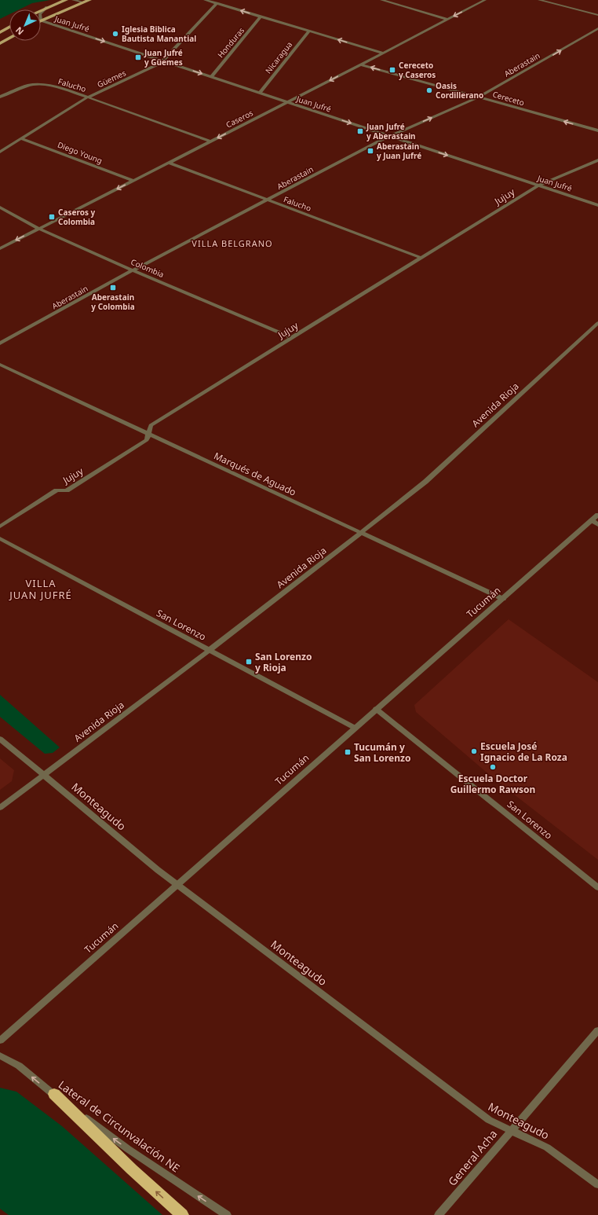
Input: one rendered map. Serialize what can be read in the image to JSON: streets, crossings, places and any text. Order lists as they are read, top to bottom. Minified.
{"streets":{"street":["Juan Jufré","Honduras","Nicaragua","Aberastain","Güemes","Falucho","Cereceto","Caseros","Diego Young","Jujuy","Colombia","Avenida Rioja","Marqués de Aguado","Tucumán","San Lorenzo","Monteagudo","Lateral de Circunvalación NE","General Acha"]},"crossings":[["Juan Jufré","Honduras"],["Juan Jufré","Nicaragua"],["Juan Jufré","Aberastain"],["Juan Jufré","Güemes"],["Juan Jufré","Caseros"],["Juan Jufré","Jujuy"],["Aberastain","Falucho"],["Aberastain","Cereceto"],["Aberastain","Colombia"],["Güemes","Falucho"],["Güemes","Diego Young"],["Falucho","Caseros"],["Falucho","Jujuy"],["Cereceto","Caseros"],["Caseros","Diego Young"],["Caseros","Colombia"],["Jujuy","Colombia"],["Jujuy","Marqués de Aguado"],["Avenida Rioja","Marqués de Aguado"],["Avenida Rioja","San Lorenzo"],["Avenida Rioja","Monteagudo"],["Marqués de Aguado","Tucumán"],["Tucumán","San Lorenzo"],["Tucumán","Monteagudo"],["Monteagudo","General Acha"]],"one_way":["Juan Jufré","Cereceto","Caseros","Lateral de Circunvalación NE"],"districts":["VILLA BELGRANO","VILLA JUAN JUFRÉ"],"places":{"other":["Iglesia Biblica Bautista Manantial","Oasis Cordillerano","Escuela José Ignacio de La Roza","Escuela Doctor Guillermo Rawson"],"transit":["Juan Jufré y Güemes","Cereceto y Caseros","Juan Jufré y Aberastain","Aberastain y Juan Jufré","Caseros y Colombia","Aberastain y Colombia","San Lorenzo y Rioja","Tucumán y San Lorenzo"]},"north":"bottom left"}
